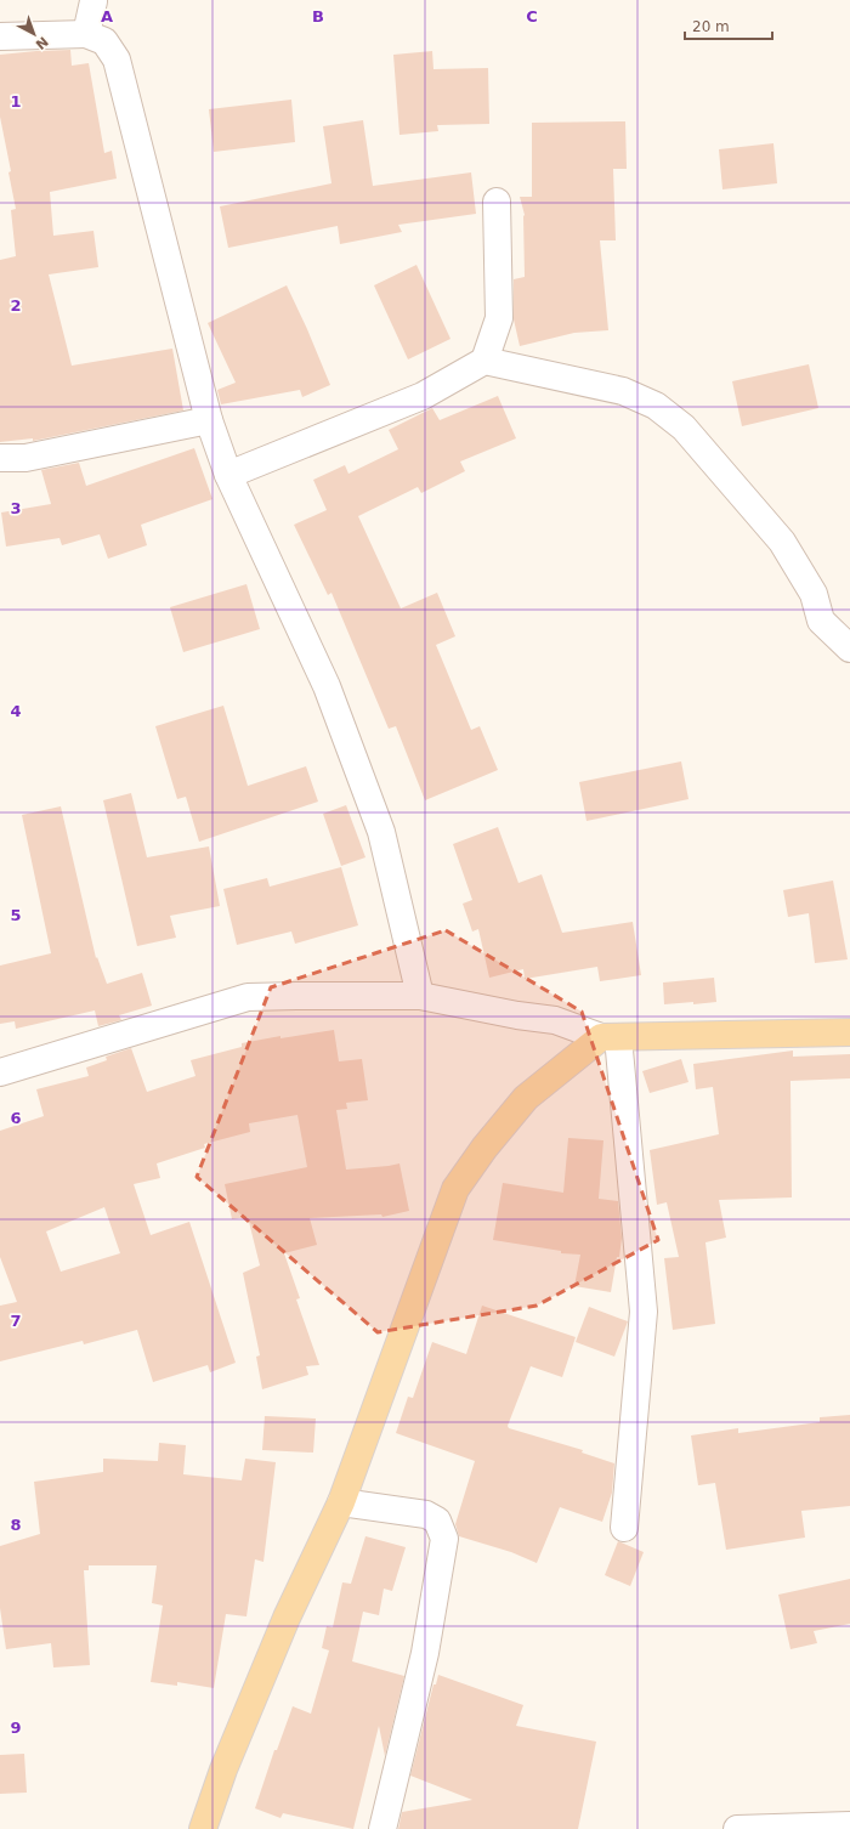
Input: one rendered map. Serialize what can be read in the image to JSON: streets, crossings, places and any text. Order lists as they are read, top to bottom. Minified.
{"scale_bar":"20 m","north":"bottom right","grid":{"columns":["A","B","C"],"rows":["1","2","3","4","5","6","7","8","9"]}}
